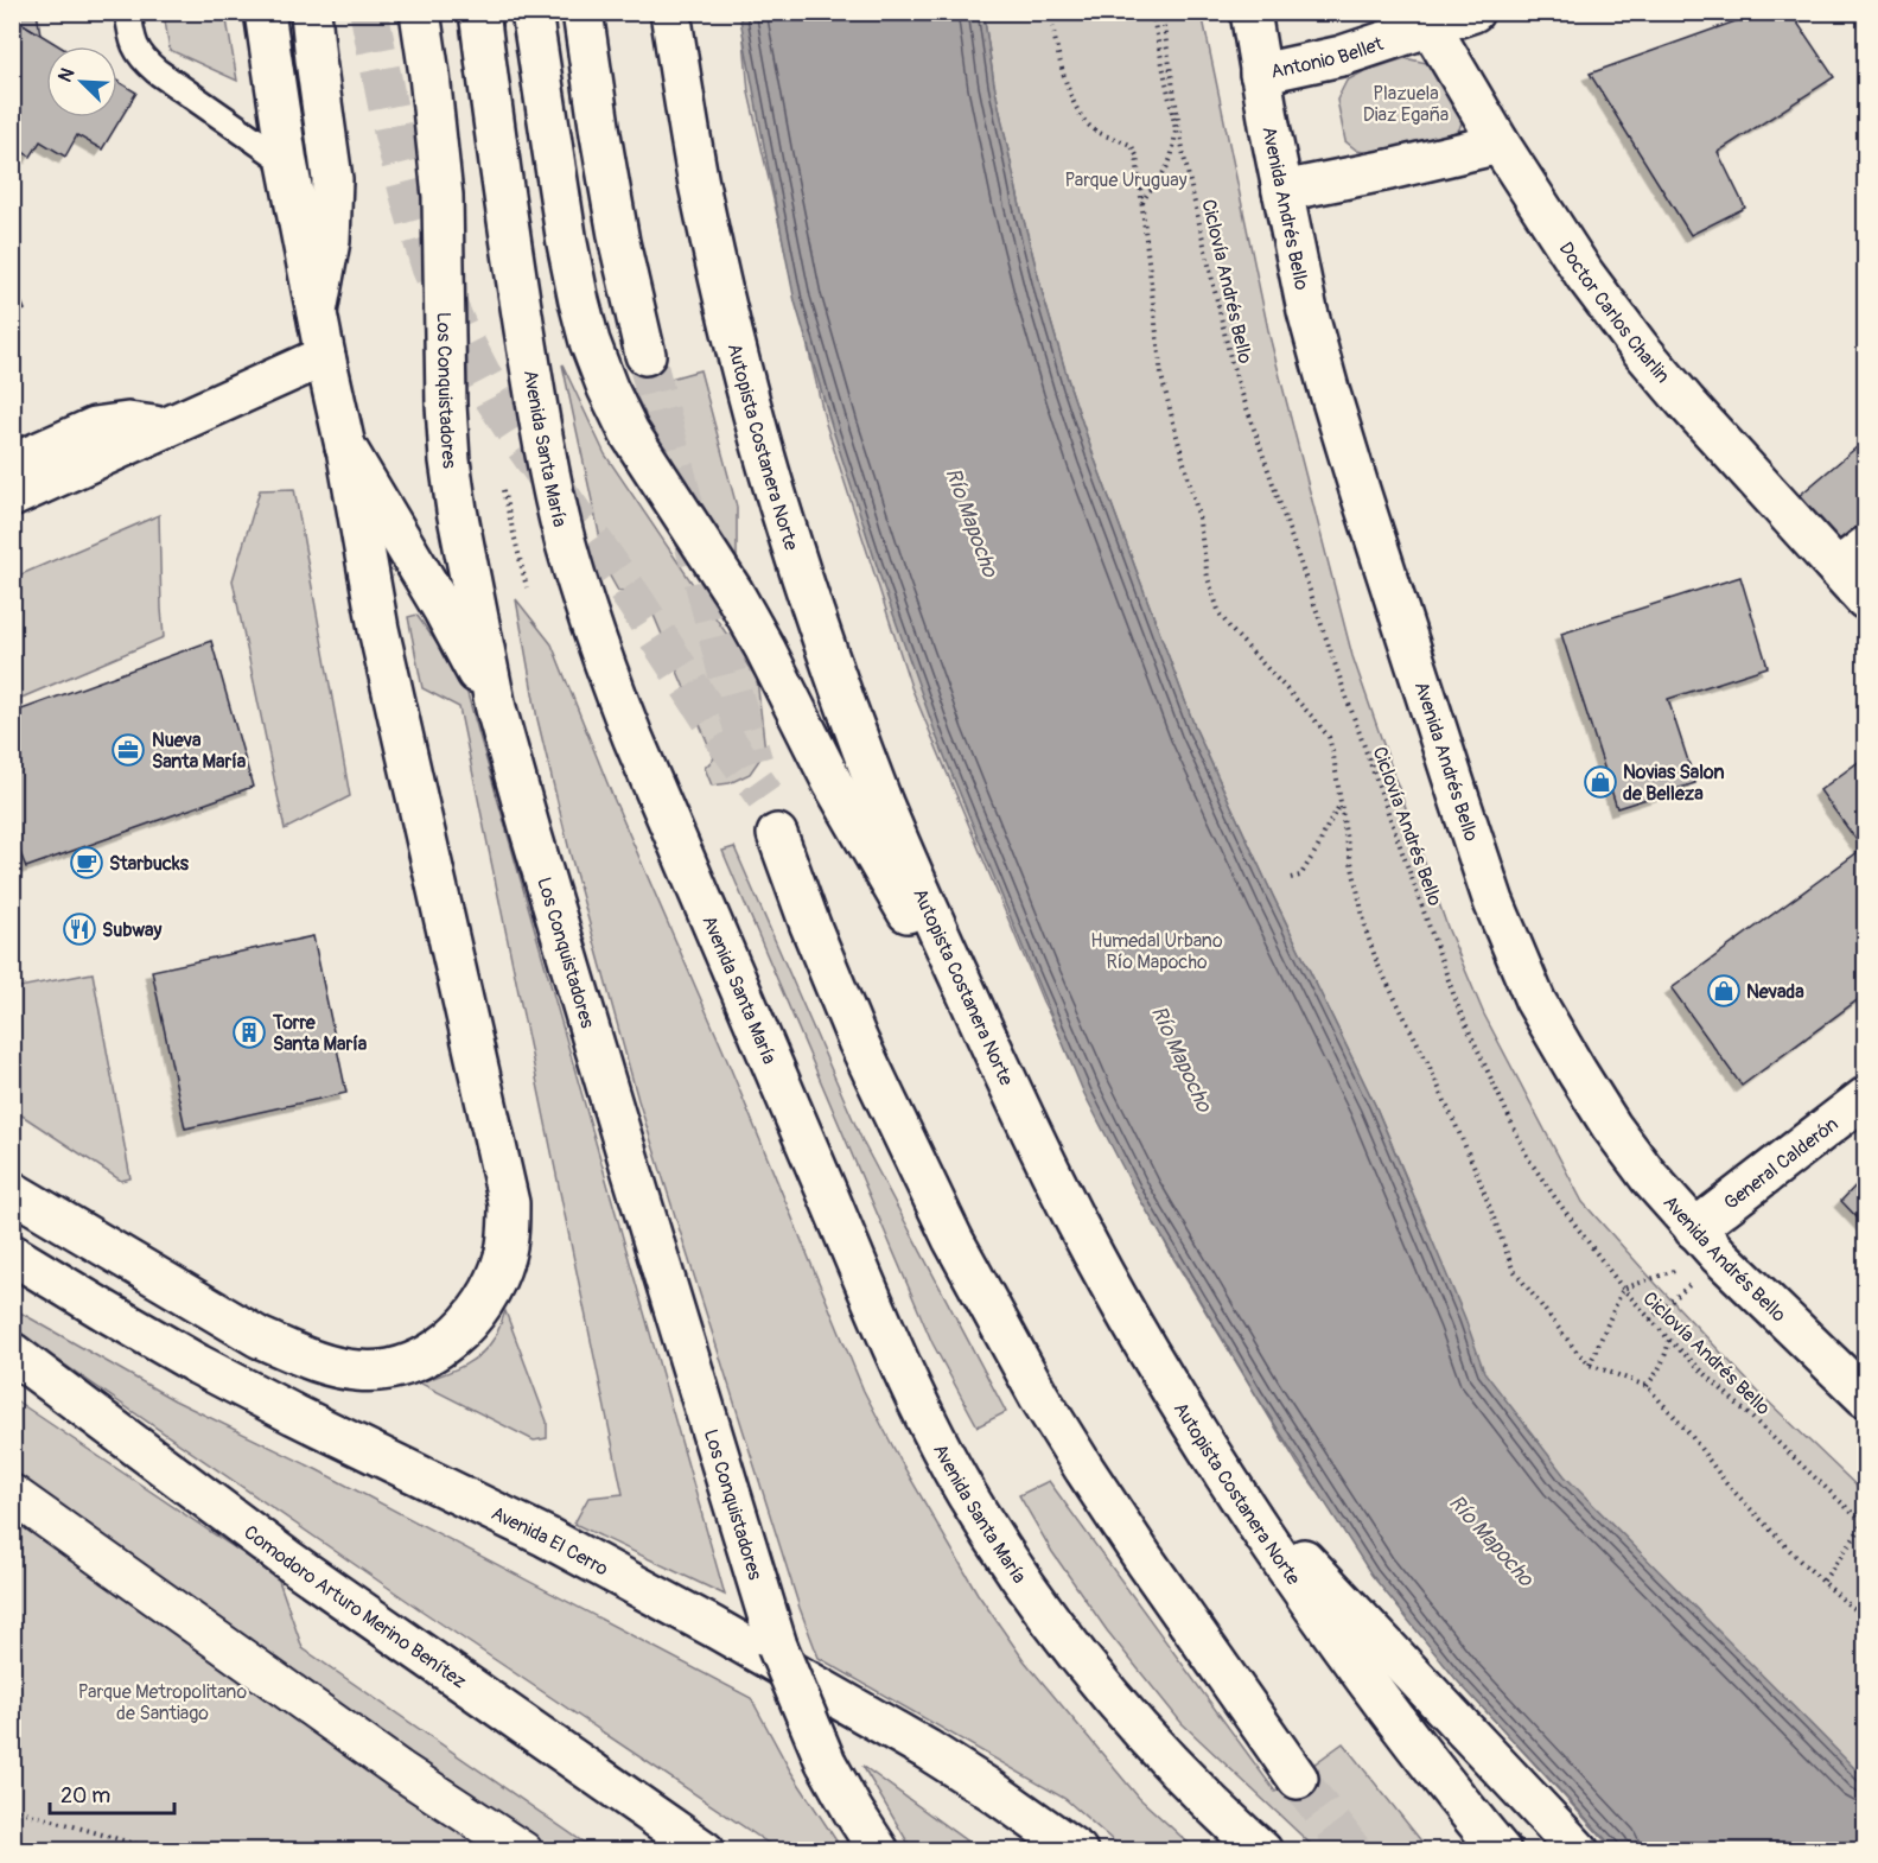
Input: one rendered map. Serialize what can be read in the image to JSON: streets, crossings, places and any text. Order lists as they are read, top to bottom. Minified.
{"streets":{"main road":["Antonio Bellet","Avenida Andrés Bello","Doctor Carlos Charlin","Los Conquistadores","Autopista Costanera Norte","Avenida Santa María","General Calderón","Avenida El Cerro","Comodoro Arturo Merino Benítez"],"path":["Ciclovía Andrés Bello"]},"crossings":[["Antonio Bellet","Avenida Andrés Bello"],["Antonio Bellet","Doctor Carlos Charlin"],["Avenida Andrés Bello","General Calderón"]],"water":["Río Mapocho"],"parks":["Plazuela Diaz Egaña","Parque Uruguay","Humedal Urbano Río Mapocho","Parque Metropolitano de Santiago"],"places":{"office":["Nueva Santa María"],"shop":["Novias Salon de Belleza","Nevada"],"cafe":["Starbucks"],"restaurant":["Subway"],"building":["Torre Santa María"]},"scale_bar":"20 m","north":"top left"}
